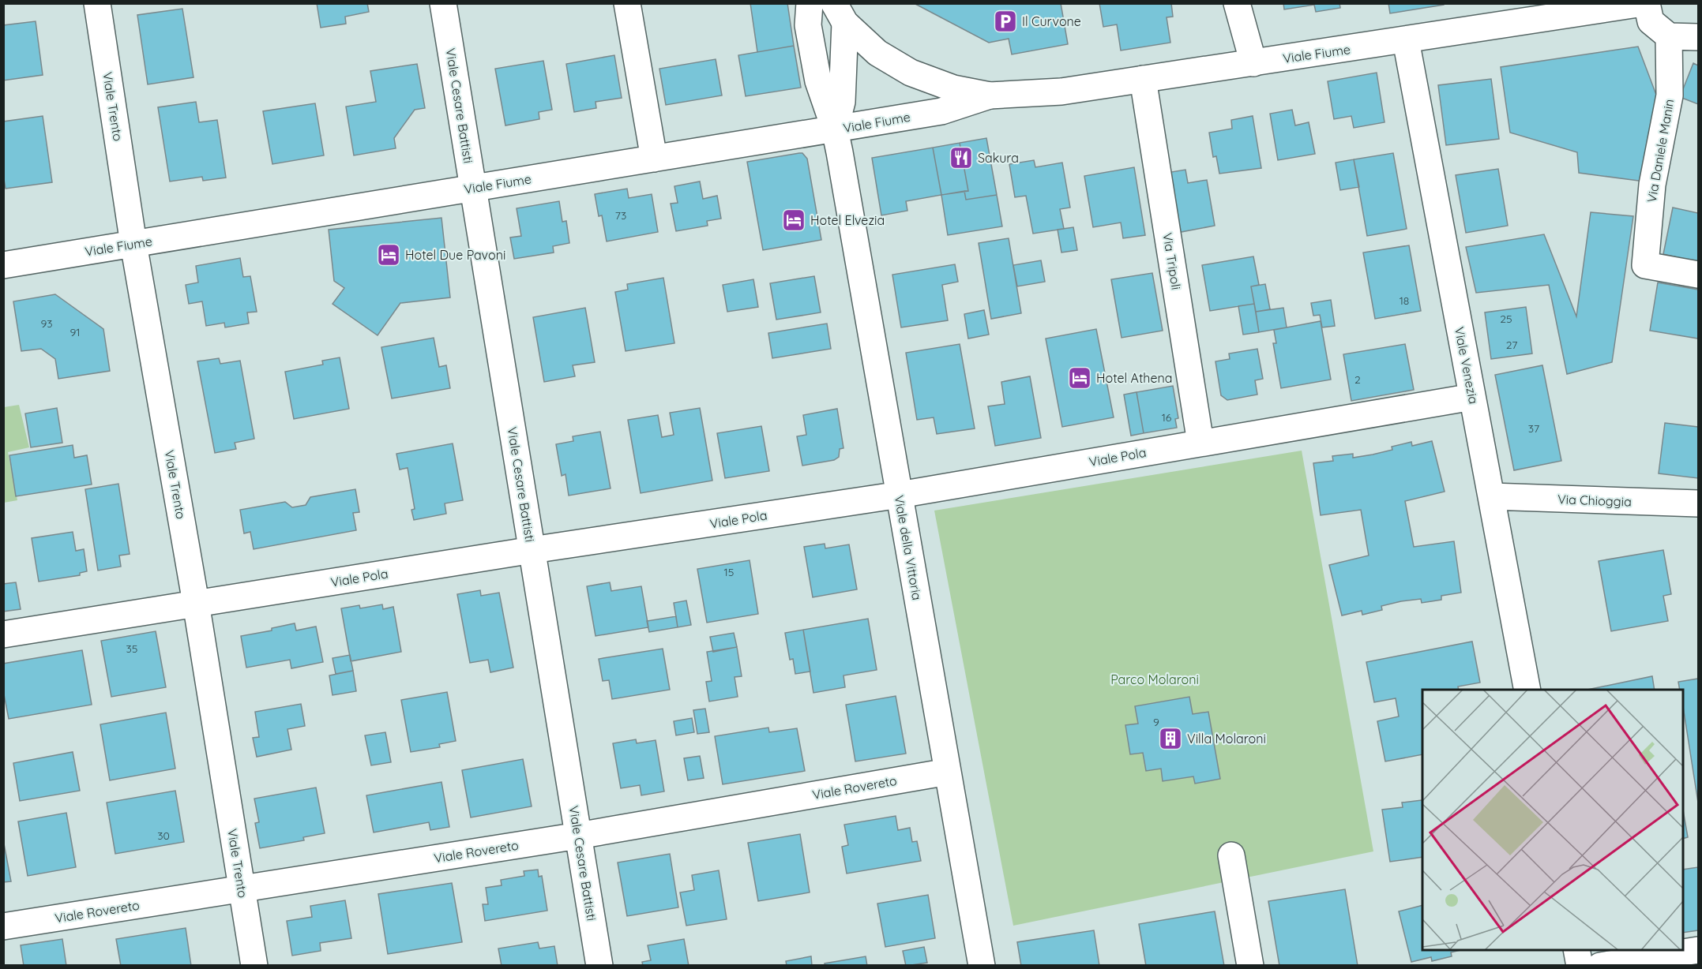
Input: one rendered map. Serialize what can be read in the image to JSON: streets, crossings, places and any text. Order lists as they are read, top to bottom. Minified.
{"streets":{"street":["Viale Fiume","Viale Cesare Battisti","Viale Trento","Via Daniele Manin","Via Tripoli","Viale Venezia","Viale Pola","Via Chioggia","Viale della Vittoria","Viale Rovereto"]},"crossings":[["Viale Fiume","Viale Cesare Battisti"],["Viale Fiume","Viale Trento"],["Viale Fiume","Via Tripoli"],["Viale Fiume","Viale Venezia"],["Viale Fiume","Viale della Vittoria"],["Viale Cesare Battisti","Viale Pola"],["Viale Cesare Battisti","Viale Rovereto"],["Viale Trento","Viale Pola"],["Viale Trento","Viale Rovereto"],["Via Tripoli","Viale Pola"],["Viale Venezia","Viale Pola"],["Viale Venezia","Via Chioggia"],["Viale Pola","Viale della Vittoria"],["Viale della Vittoria","Viale Rovereto"]],"parks":["Parco Molaroni"],"places":{"parking":["Il Curvone"],"restaurant":["Sakura"],"hotel":["Hotel Elvezia","Hotel Due Pavoni","Hotel Athena"],"building":["Villa Molaroni"]},"house_numbers":["73","18","25","93","91","27","2","16","37","15","35","9","30"]}
